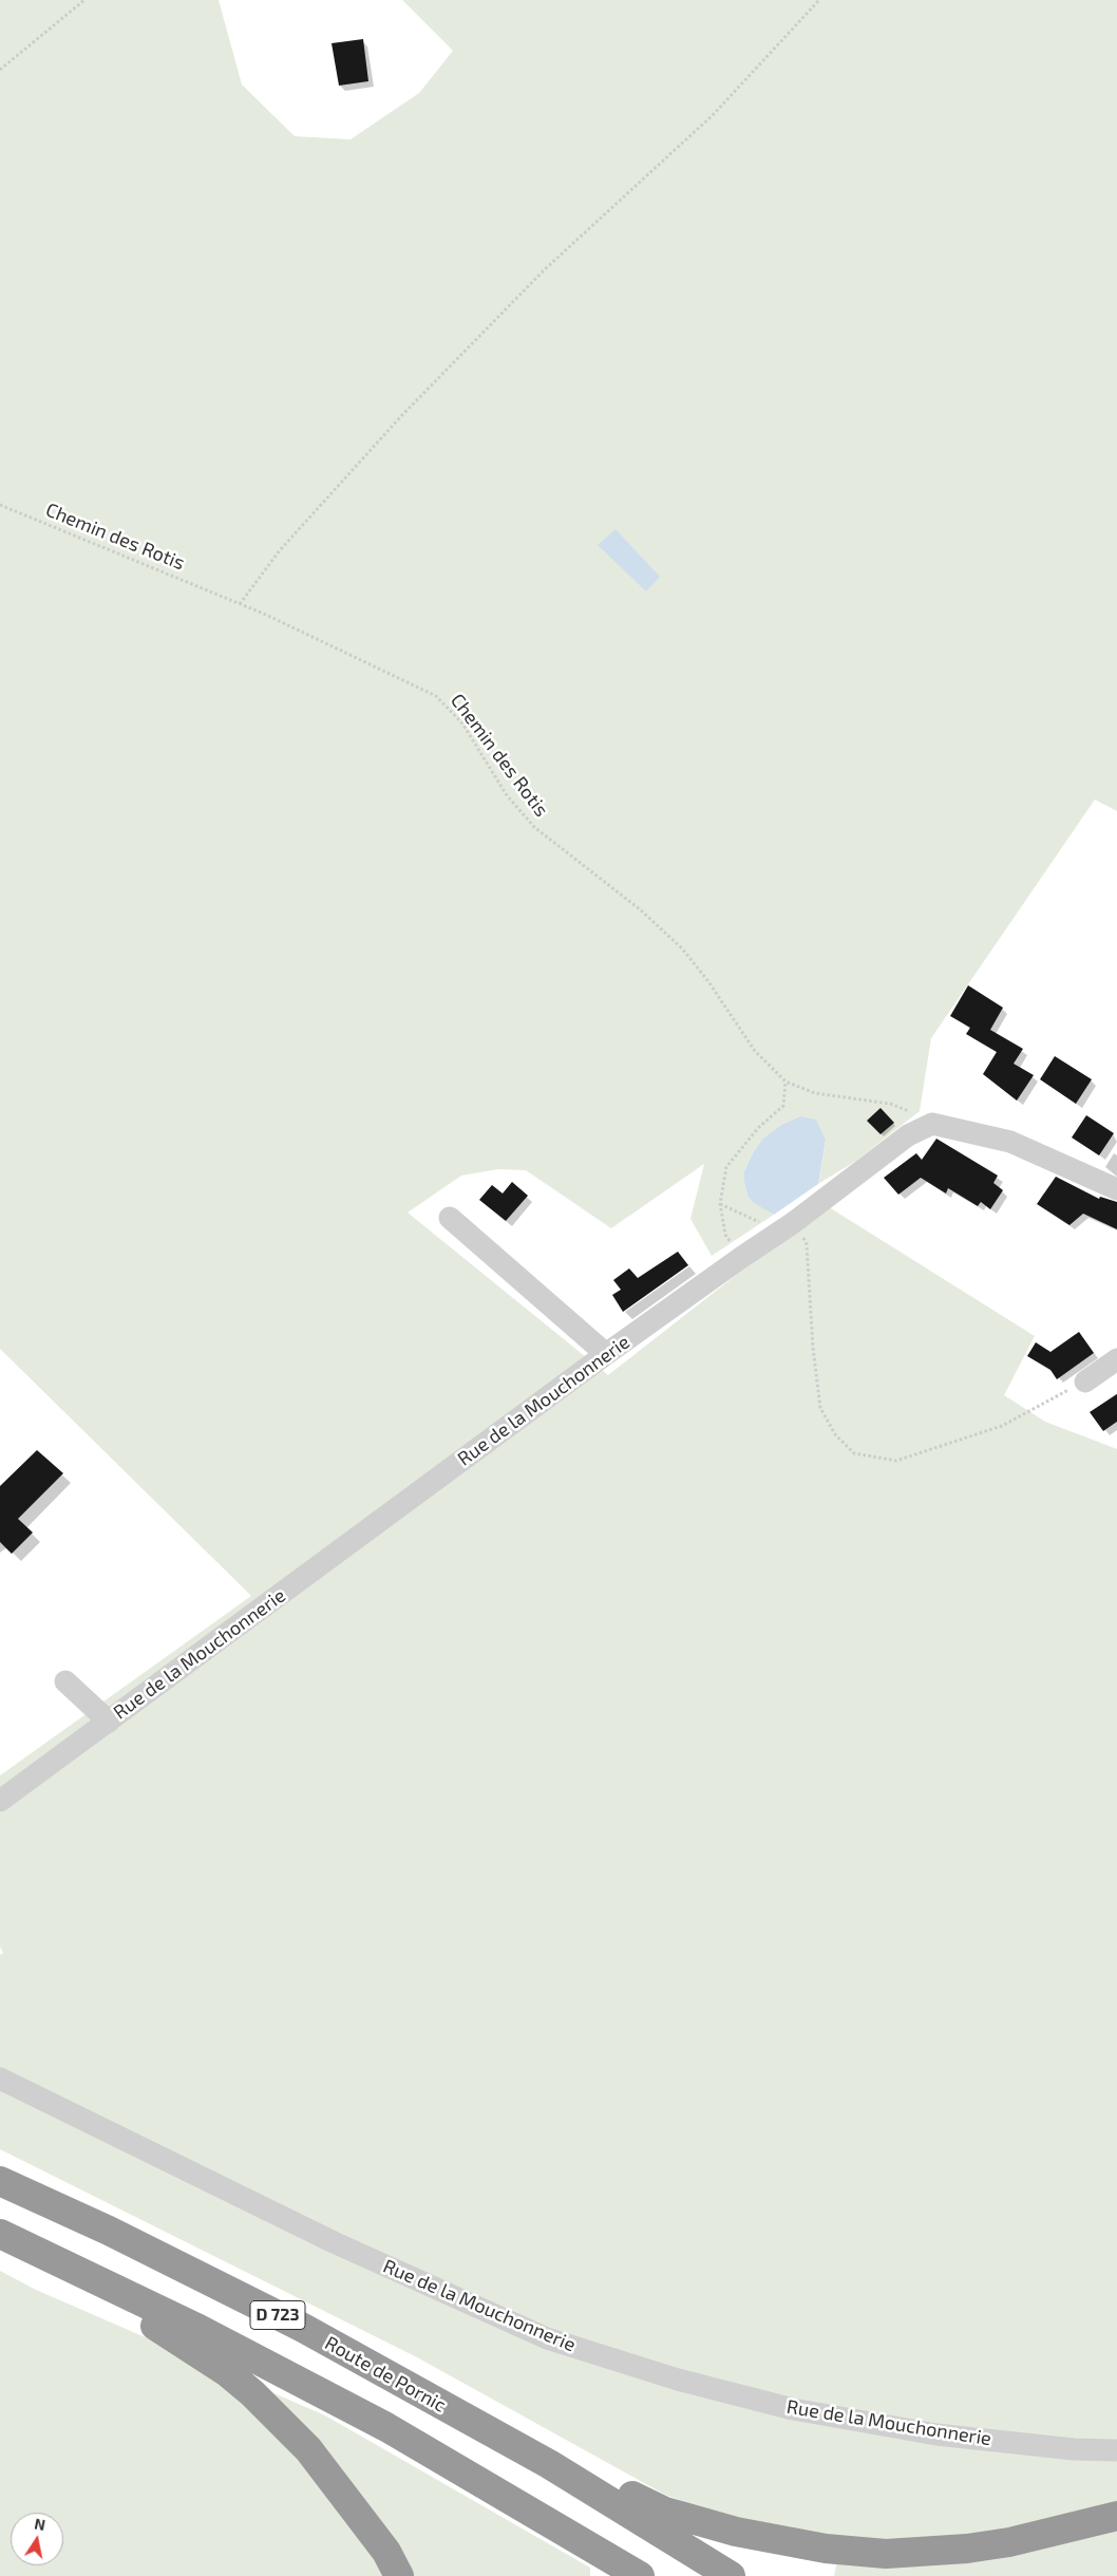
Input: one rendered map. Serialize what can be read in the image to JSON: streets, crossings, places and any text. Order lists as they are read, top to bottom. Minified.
{"streets":{"highway":["D 723","Route de Pornic"],"street":["Rue de la Mouchonnerie"],"path":["Chemin des Rotis"]},"crossings":[["Chemin des Rotis","Rue de la Mouchonnerie"]],"north":"top"}
